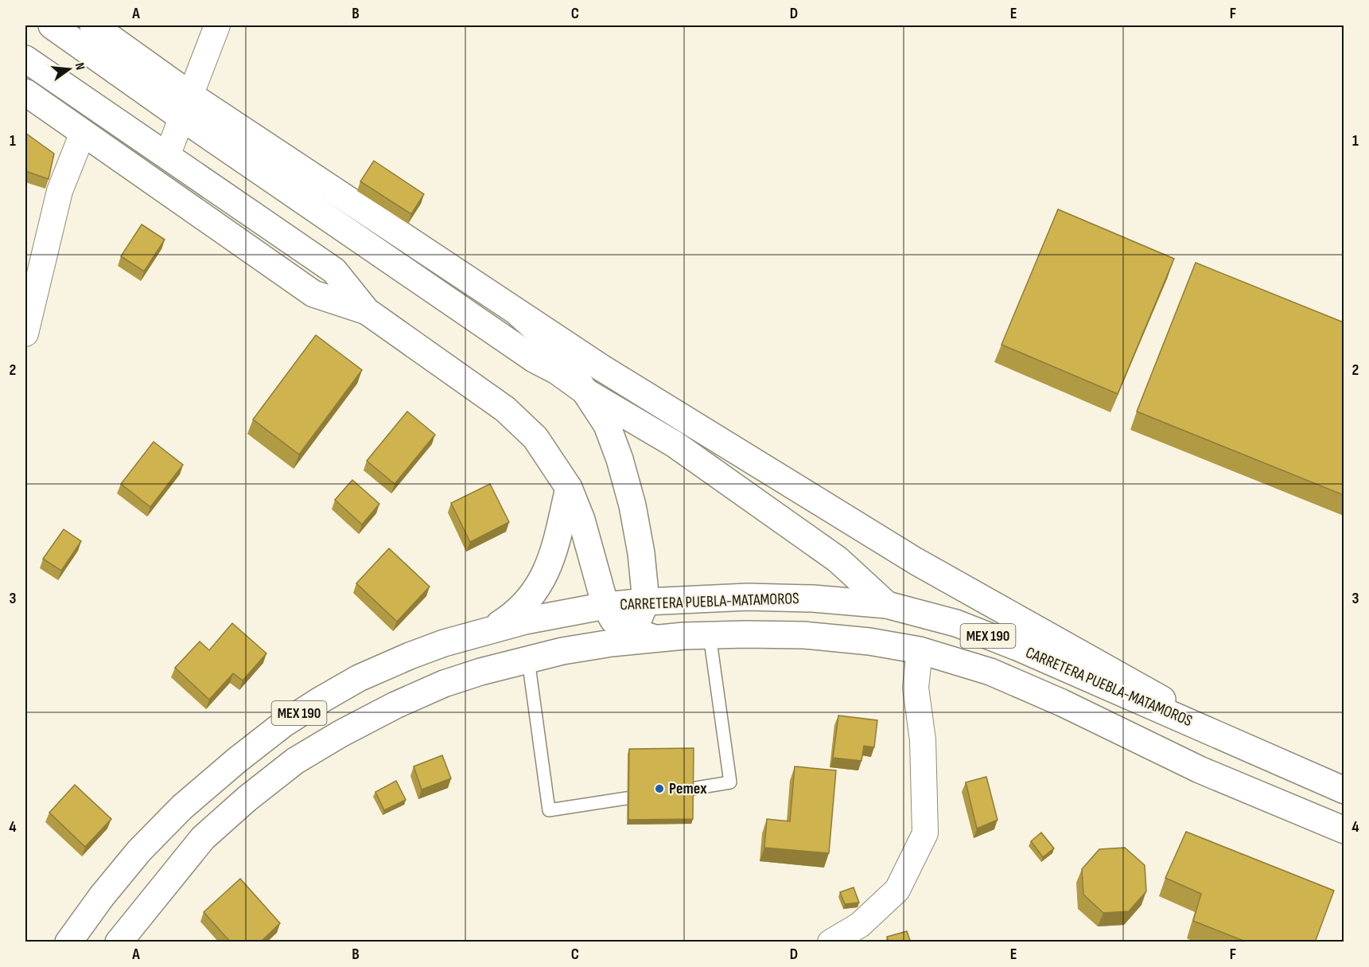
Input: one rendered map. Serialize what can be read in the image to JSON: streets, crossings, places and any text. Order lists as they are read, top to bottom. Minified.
{"streets":{"main road":["CARRETERA PUEBLA-MATAMOROS","MEX 190"]},"places":["Pemex"],"north":"right","grid":{"columns":["A","B","C","D","E","F"],"rows":["1","2","3","4"]}}
